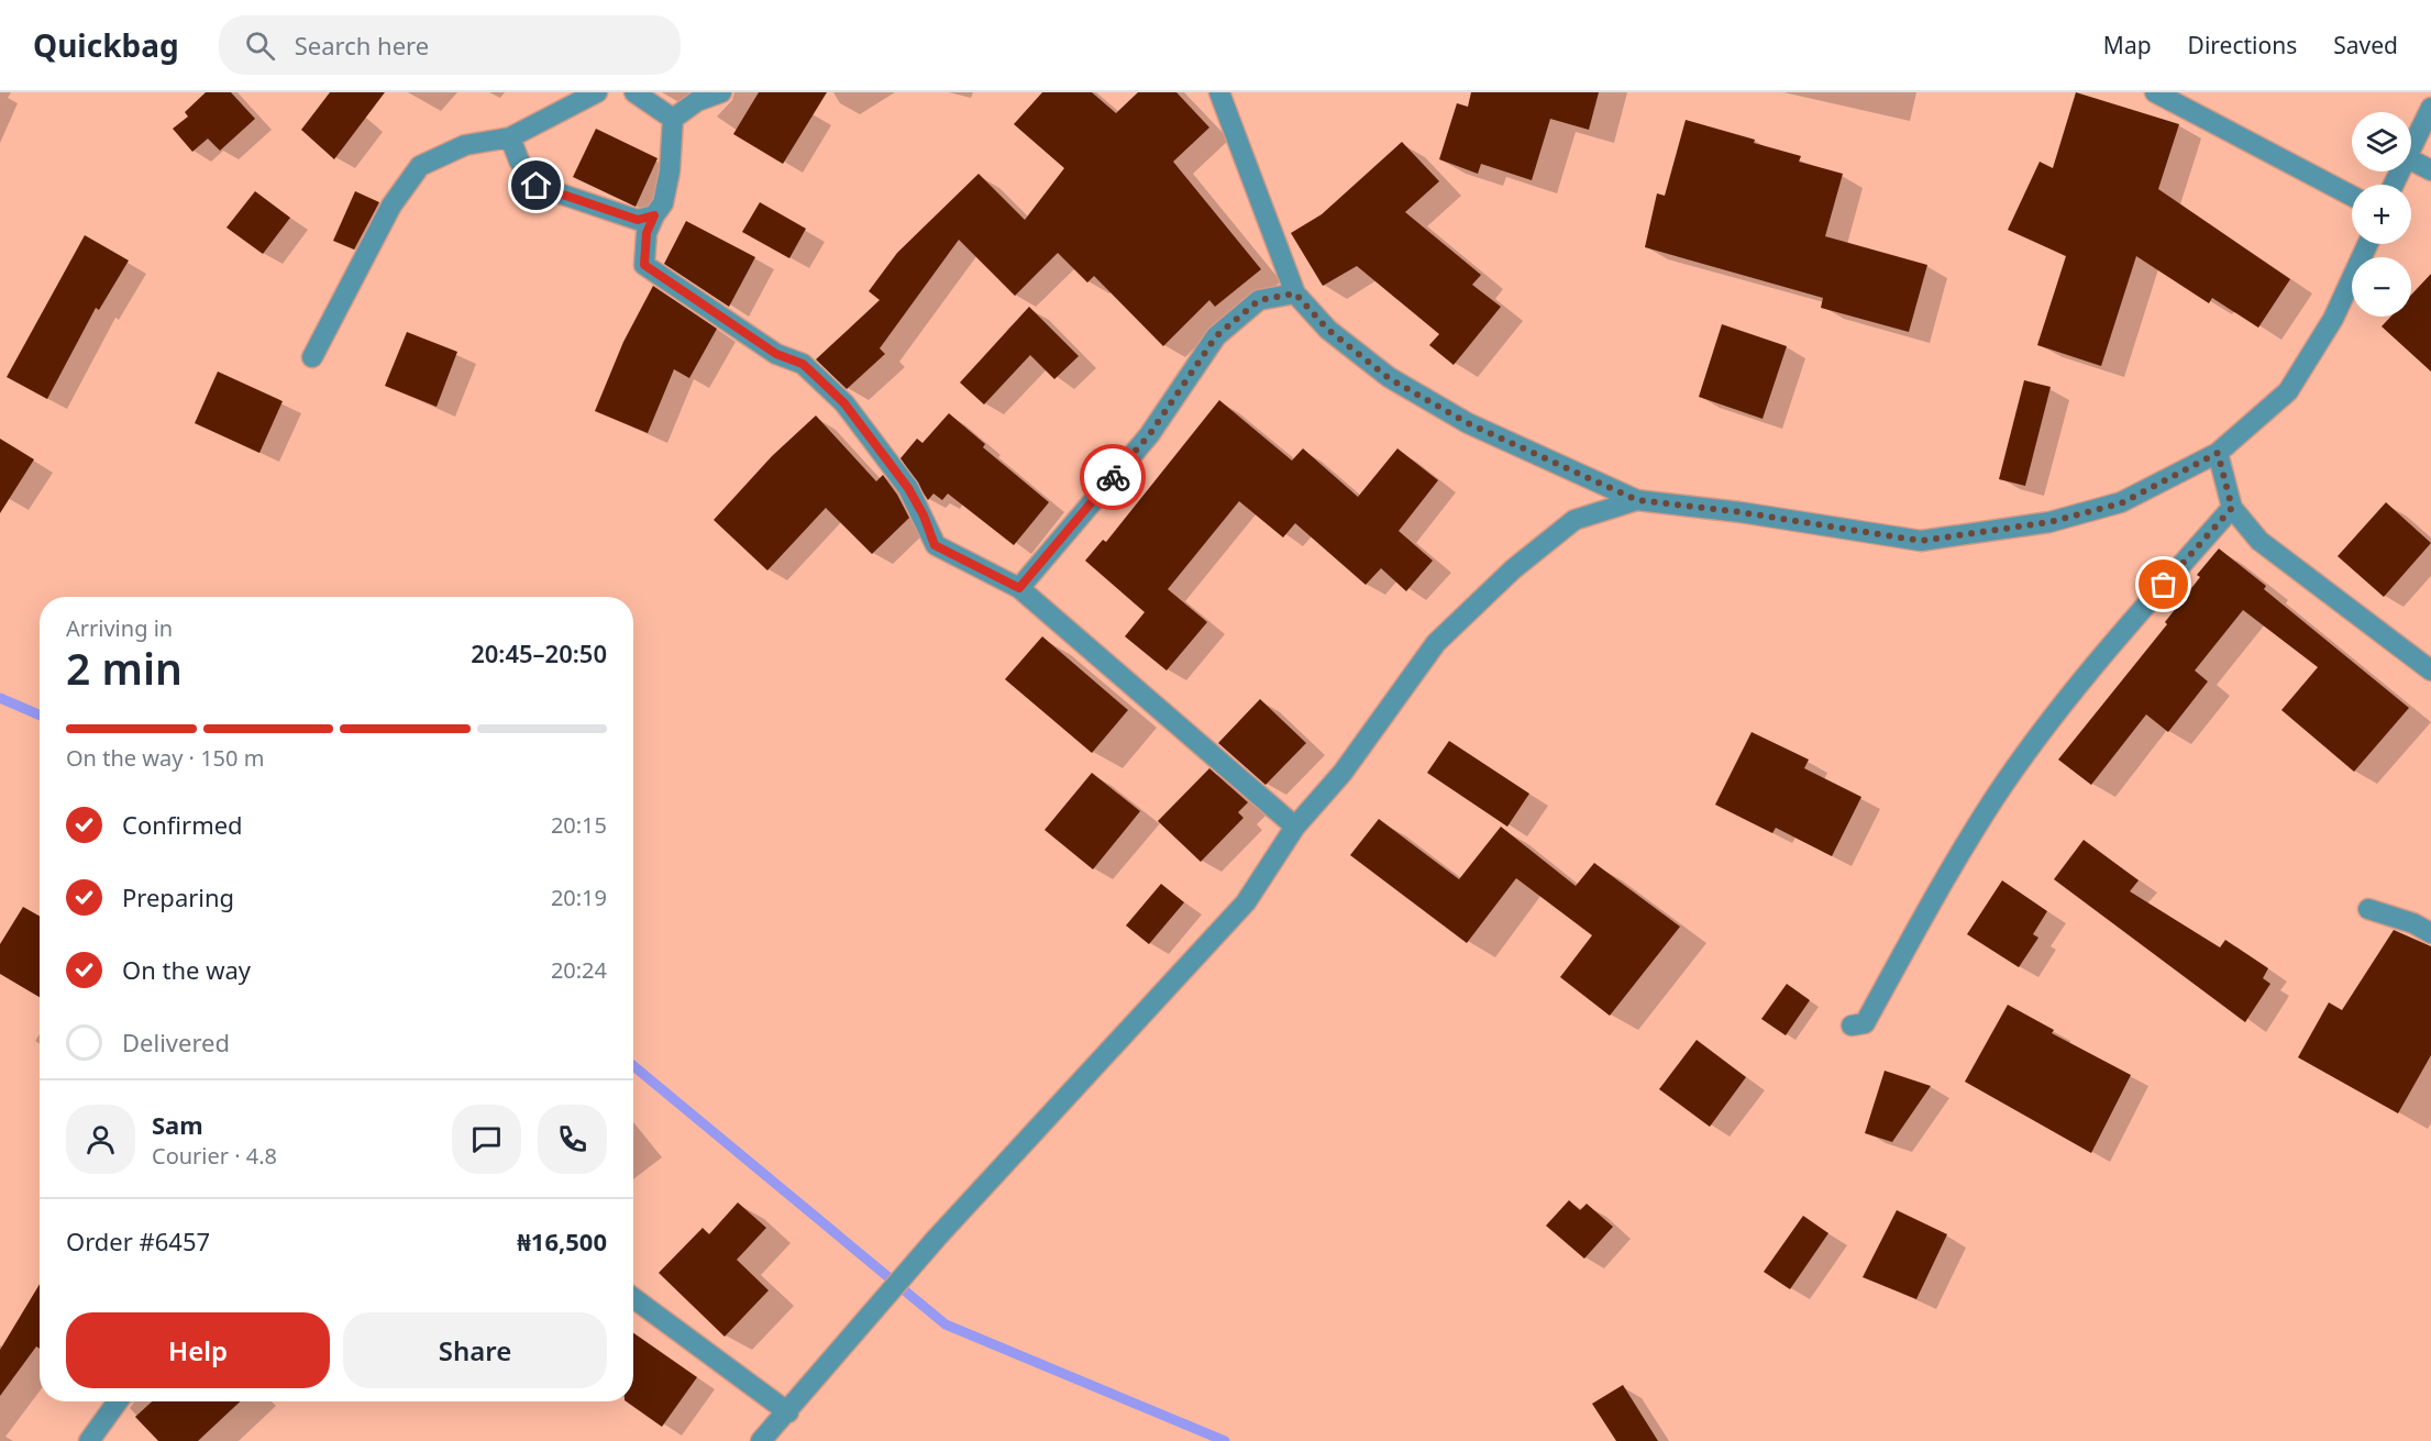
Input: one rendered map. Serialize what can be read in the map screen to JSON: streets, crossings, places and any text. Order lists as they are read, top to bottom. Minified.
{"page":{"header":"Quickbag","search":"Search here","nav":["Map","Directions","Saved"],"map_buttons":["+","−"],"heading":["2 min","Arriving in","20:45–20:50"],"panel":["Sam","Courier · 4.8","Order #6457","₦16,500"],"bar":"On the way · 150 m","list":[["Confirmed","20:15"],["Preparing","20:19"],["On the way","20:24"],"Delivered"],"buttons":["Help","Share"]}}
